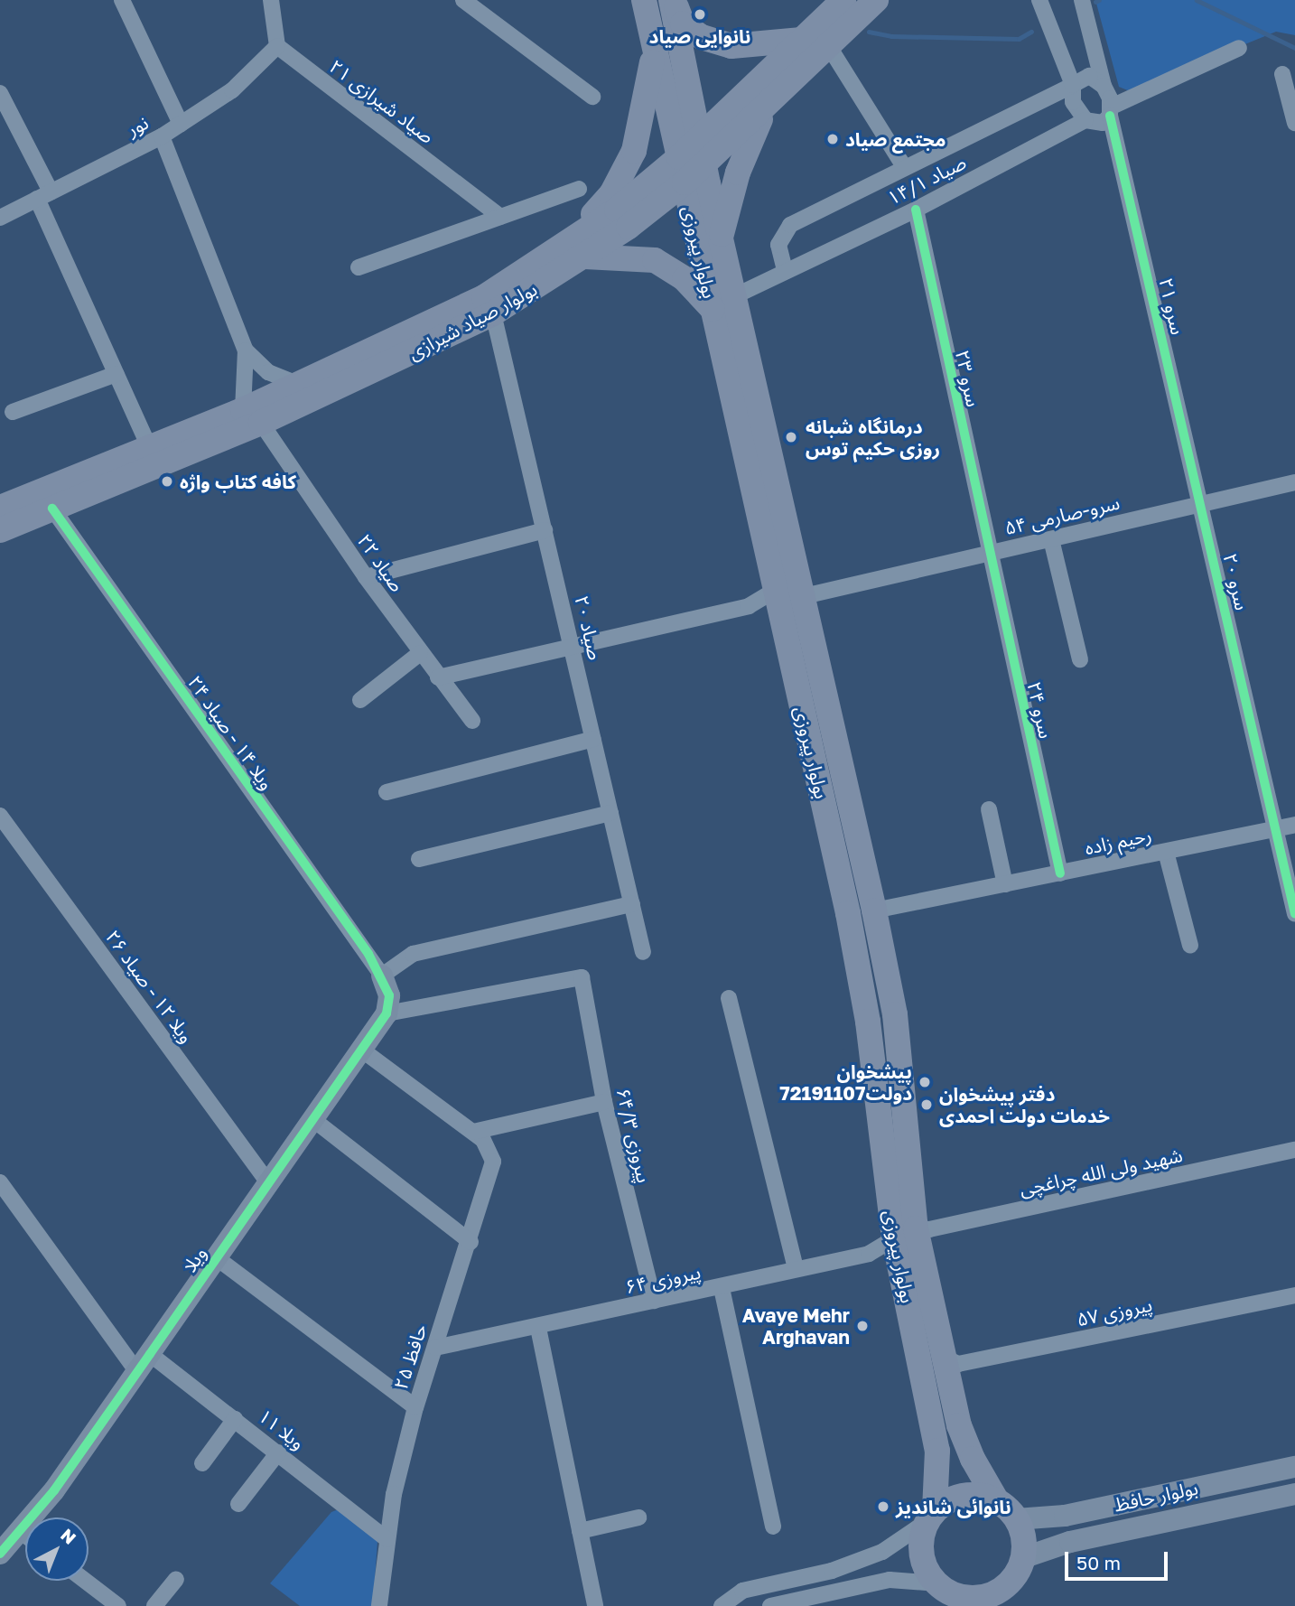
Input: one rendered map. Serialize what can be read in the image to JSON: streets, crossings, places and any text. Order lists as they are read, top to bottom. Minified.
{"streets":{"main road":["بولوار پیروزی","بولوار صیاد شیرازی"],"street":["صیاد شیرازی ۲۱","نور","صیاد ۱۴/۱","سرو ۲۱","سرو ۲۳","سرو-صارمی ۵۴","صیاد ۲۲","سرو ۲۰","صیاد ۲۰","سرو ۲۴","ویلا ۱۴ - صیاد ۲۴","رحیم زاده","ویلا ۱۲ - صیاد ۲۶","پیروزی ۶۴/۳","شهید ولی الله چراغچی","ویلا","پیروزی ۶۴","پیروزی ۵۷","حافظ ۲۵","ویلا ۱۱","بولوار حافظ"]},"crossings":[["صیاد شیرازی ۲۱","نور"],["صیاد ۱۴/۱","بولوار پیروزی"],["صیاد ۱۴/۱","سرو ۲۱"],["صیاد ۱۴/۱","سرو ۲۳"],["بولوار پیروزی","بولوار صیاد شیرازی"],["بولوار پیروزی","سرو-صارمی ۵۴"],["بولوار پیروزی","رحیم زاده"],["بولوار پیروزی","شهید ولی الله چراغچی"],["بولوار پیروزی","پیروزی ۶۴"],["بولوار پیروزی","پیروزی ۵۷"],["بولوار پیروزی","بولوار حافظ"],["سرو ۲۱","سرو-صارمی ۵۴"],["سرو ۲۱","سرو ۲۰"],["بولوار صیاد شیرازی","صیاد ۲۲"],["بولوار صیاد شیرازی","صیاد ۲۰"],["بولوار صیاد شیرازی","ویلا ۱۴ - صیاد ۲۴"],["سرو ۲۳","سرو-صارمی ۵۴"],["سرو ۲۳","سرو ۲۴"],["سرو-صارمی ۵۴","سرو ۲۰"],["سرو-صارمی ۵۴","سرو ۲۴"],["سرو ۲۰","رحیم زاده"],["سرو ۲۴","رحیم زاده"],["ویلا ۱۲ - صیاد ۲۶","ویلا"],["پیروزی ۶۴/۳","ویلا"],["پیروزی ۶۴/۳","پیروزی ۶۴"],["شهید ولی الله چراغچی","پیروزی ۶۴"],["ویلا","حافظ ۲۵"],["ویلا","ویلا ۱۱"],["پیروزی ۶۴","حافظ ۲۵"],["حافظ ۲۵","ویلا ۱۱"]],"places":["نانوایی صیاد","مجتمع صیاد","درمانگاه شبانه روزی حکیم توس","کافه کتاب واژه","پیشخوان دولت72191107","دفتر پیشخوان خدمات دولت احمدی","Avaye Mehr Arghavan","نانوائی شاندیز"],"scale_bar":"50 m","north":"top right"}
